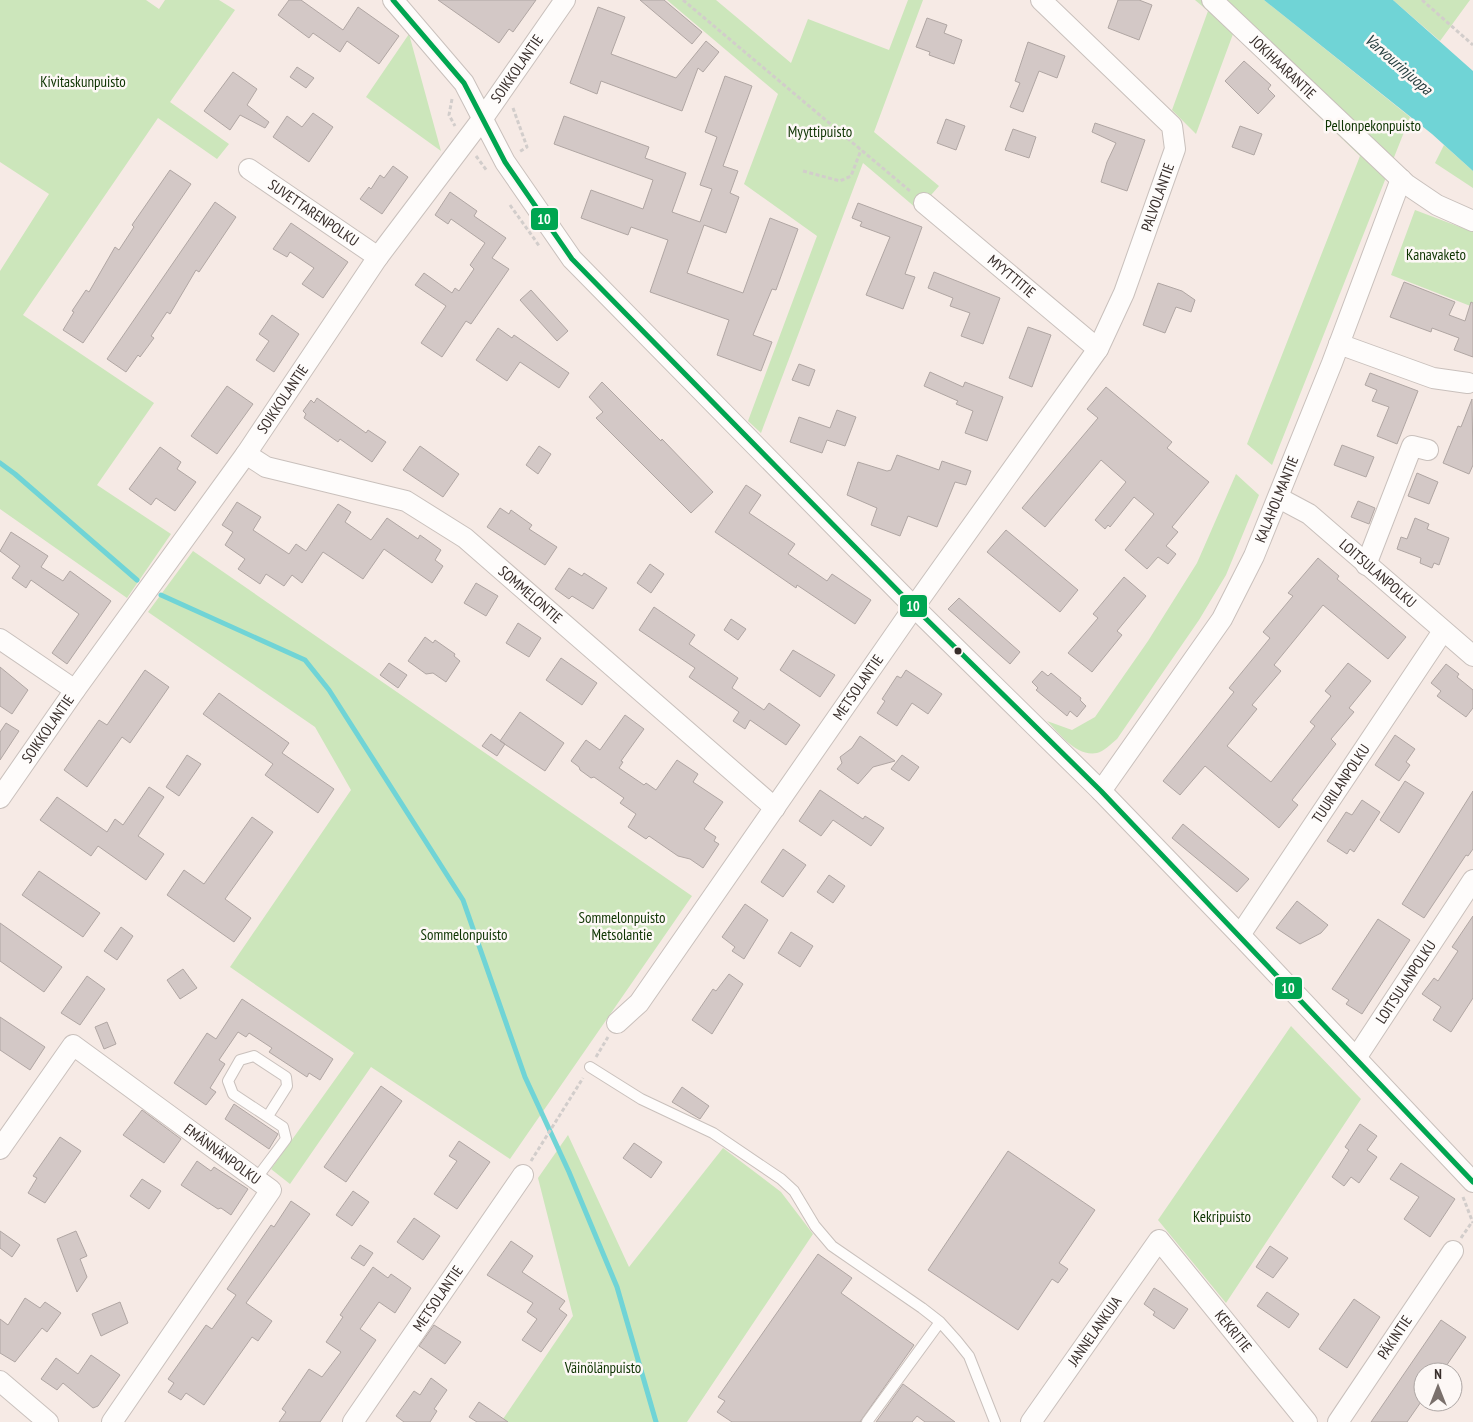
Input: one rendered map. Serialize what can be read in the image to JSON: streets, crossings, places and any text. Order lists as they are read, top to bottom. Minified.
{"streets":{"street":["JOKIHAARANTIE","SOIKKOLANTIE","PALVOLANTIE","SUVETTARENPOLKU","MYYTTITIE","KALAHOLMANTIE","LOITSULANPOLKU","SOMMELONTIE","METSOLANTIE","TUURILANPOLKU","EMÄNNÄNPOLKU","JANNELANKUJA","KEKRITIE","PÄKINTIE"]},"crossings":[["JOKIHAARANTIE","KALAHOLMANTIE"],["SOIKKOLANTIE","SUVETTARENPOLKU"],["SOIKKOLANTIE","SOMMELONTIE"],["PALVOLANTIE","MYYTTITIE"],["PALVOLANTIE","METSOLANTIE"],["MYYTTITIE","METSOLANTIE"],["KALAHOLMANTIE","LOITSULANPOLKU"],["LOITSULANPOLKU","TUURILANPOLKU"],["SOMMELONTIE","METSOLANTIE"],["JANNELANKUJA","KEKRITIE"]],"water":["Varvourinjuopa"],"parks":["Kivitaskunpuisto","Pellonpekonpuisto","Myyttipuisto","Kanavaketo","Sommelonpuisto Metsolantie","Sommelonpuisto","Kekripuisto","Väinölänpuisto"],"lines":["transit line 10"],"north":"top"}
